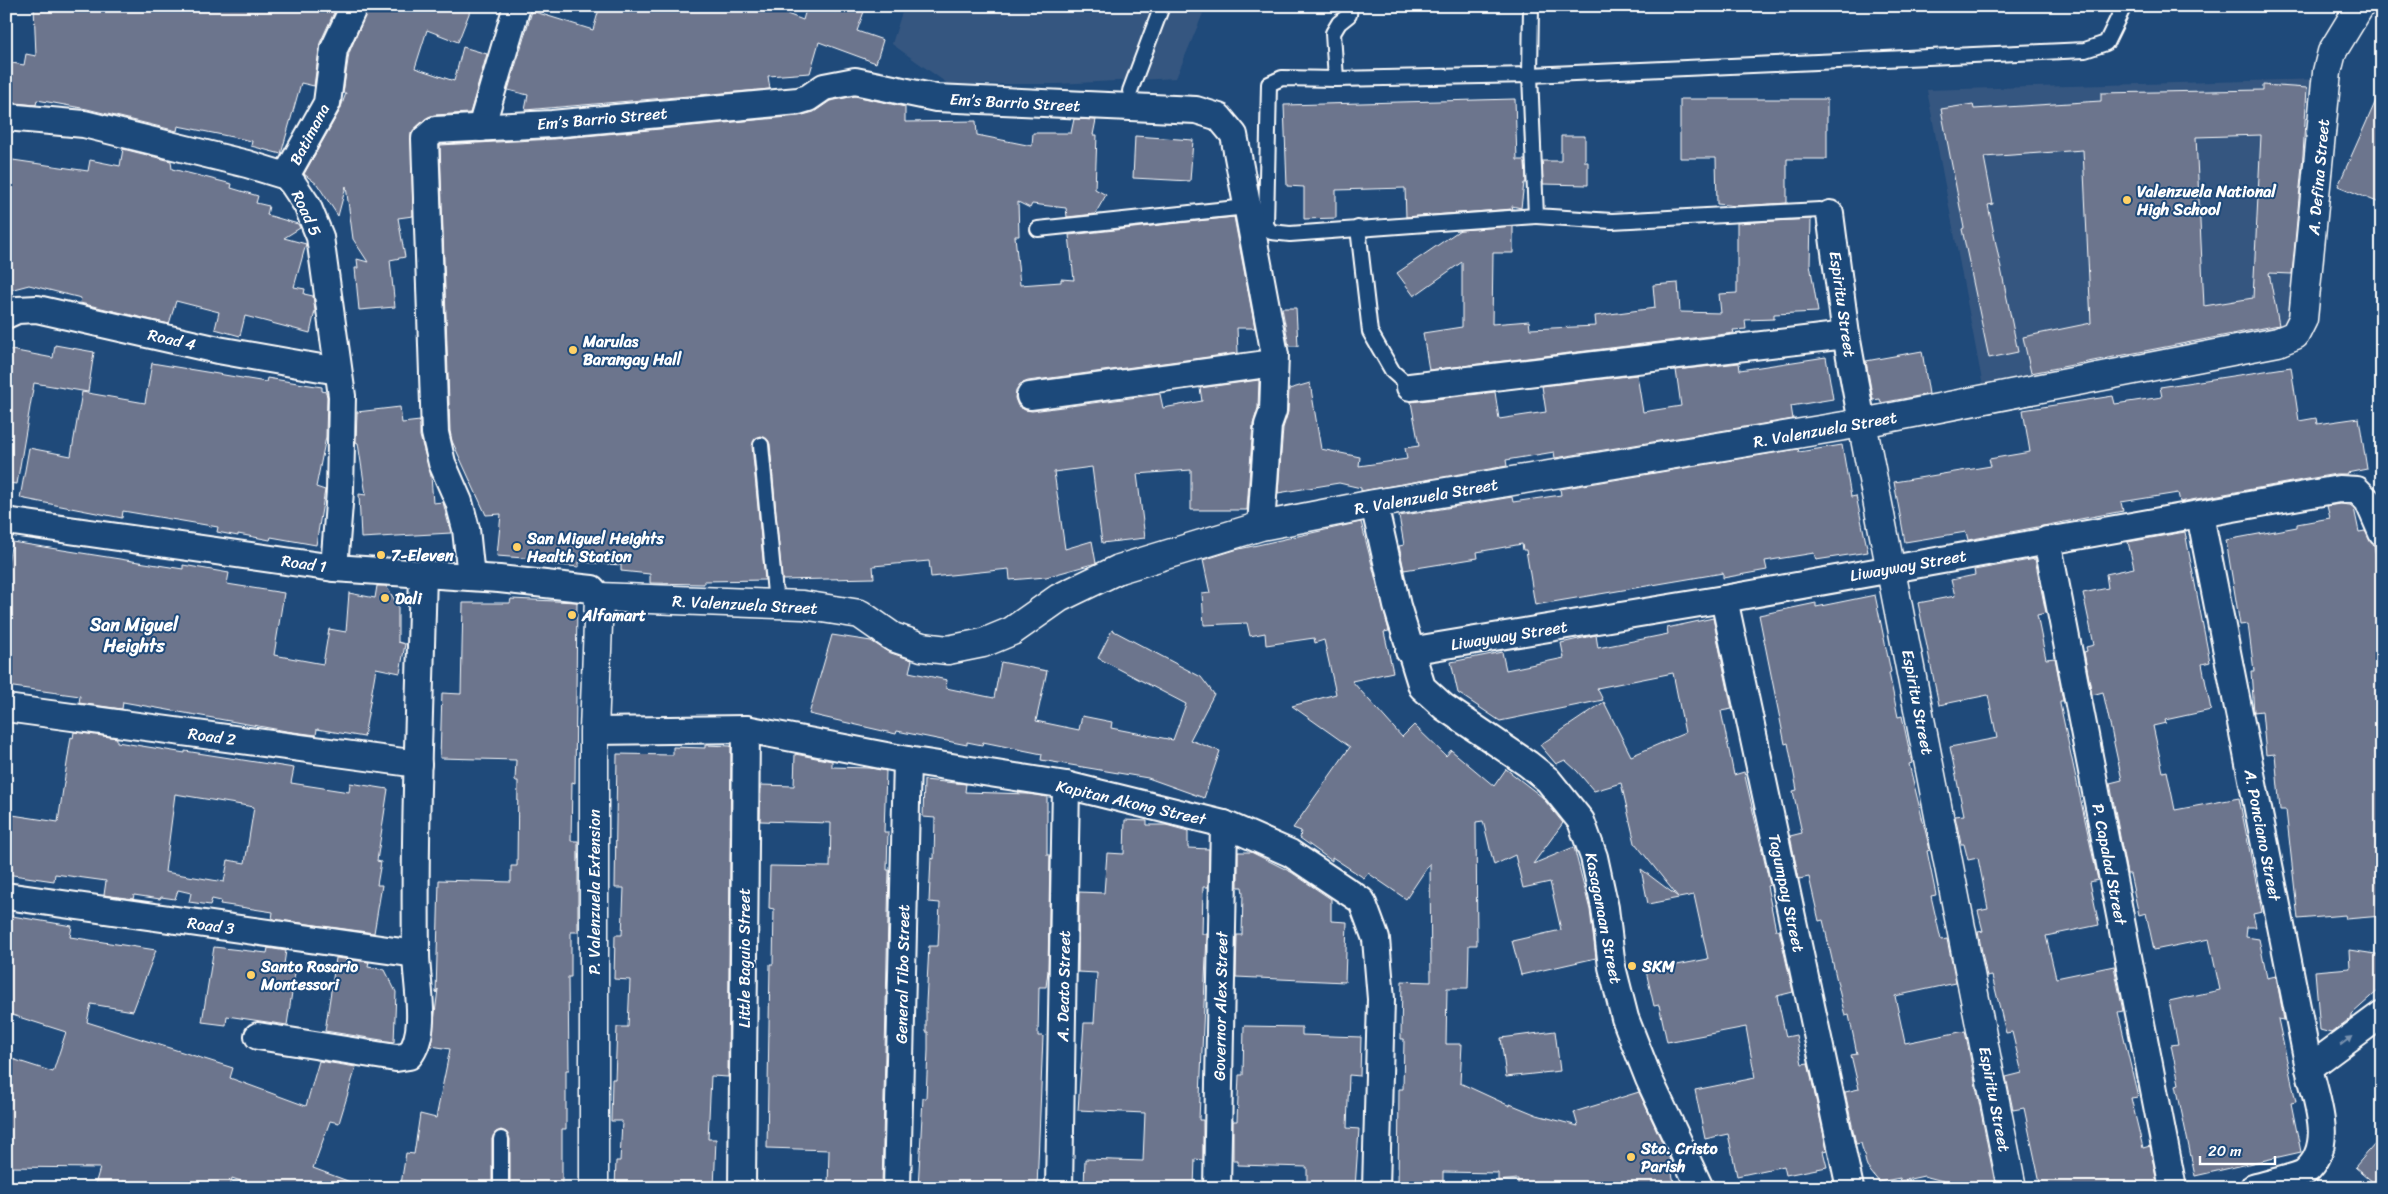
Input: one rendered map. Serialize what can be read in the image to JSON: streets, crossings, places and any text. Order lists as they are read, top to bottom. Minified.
{"streets":{"street":["Em’s Barrio Street","Batimana","A. Defina Street","Road 5","Espiritu Street","Road 4","R. Valenzuela Street","Road 1","Liwayway Street","Road 2","Kapitan Akong Street","A. Ponciano Street","P. Capalad Street","P. Valenzuela Extension","Tagumpay Street","Kasaganaan Street","Road 3","Little Baguio Street","General Tibo Street","A. Deato Street","Governor Alex Street"]},"crossings":[["Em’s Barrio Street","Road 1"],["Batimana","Road 5"],["A. Defina Street","R. Valenzuela Street"],["Road 5","Road 4"],["Road 5","Road 1"],["Espiritu Street","R. Valenzuela Street"],["Espiritu Street","Liwayway Street"],["R. Valenzuela Street","Road 1"],["R. Valenzuela Street","P. Valenzuela Extension"],["R. Valenzuela Street","Kasaganaan Street"],["Road 1","P. Valenzuela Extension"],["Liwayway Street","A. Ponciano Street"],["Liwayway Street","P. Capalad Street"],["Liwayway Street","Tagumpay Street"],["Liwayway Street","Kasaganaan Street"],["Kapitan Akong Street","P. Valenzuela Extension"],["Kapitan Akong Street","Little Baguio Street"],["Kapitan Akong Street","General Tibo Street"],["Kapitan Akong Street","A. Deato Street"],["Kapitan Akong Street","Governor Alex Street"]],"districts":["San Miguel Heights"],"places":["Valenzuela National High School","Marulas Barangay Hall","San Miguel Heights Health Station","7-Eleven","Dali","Alfamart","SKM","Santo Rosario Montessori","Sto. Cristo Parish"],"scale_bar":"20 m"}
